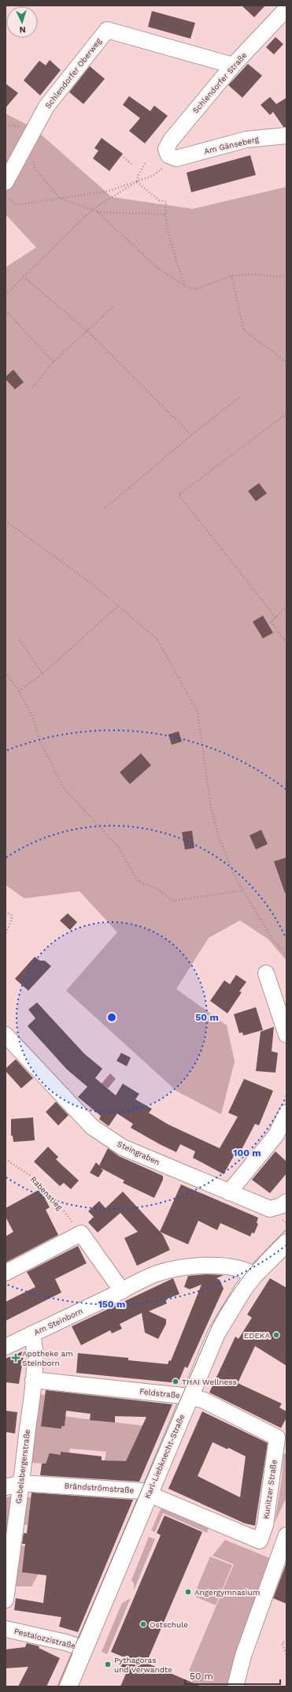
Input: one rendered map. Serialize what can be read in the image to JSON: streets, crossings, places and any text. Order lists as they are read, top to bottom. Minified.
{"streets":{"street":["Schlendorfer Oberweg","Schlendorfer Straße","Am Gänseberg","Steingraben","Am Steinborn","Feldstraße","Karl-Liebknecht-Straße","Gabelsbergerstraße","Brändströmstraße","Kunitzer Straße","Pestalozzistraße"],"path":["Rabenstieg"]},"crossings":[["Schlendorfer Oberweg","Schlendorfer Straße"],["Schlendorfer Straße","Am Gänseberg"],["Am Steinborn","Karl-Liebknecht-Straße"],["Am Steinborn","Gabelsbergerstraße"],["Feldstraße","Karl-Liebknecht-Straße"],["Feldstraße","Gabelsbergerstraße"],["Feldstraße","Kunitzer Straße"],["Karl-Liebknecht-Straße","Brändströmstraße"],["Karl-Liebknecht-Straße","Pestalozzistraße"],["Gabelsbergerstraße","Brändströmstraße"],["Brändströmstraße","Kunitzer Straße"]],"places":{"other":["EDEKA","THAI Wellness","Angergymnasium","Ostschule","Pythagoras und Verwandte"],"health":["Apotheke am Steinborn"]},"scale_bar":"50 m","north":"bottom","rings":["50 m","100 m","150 m"]}
